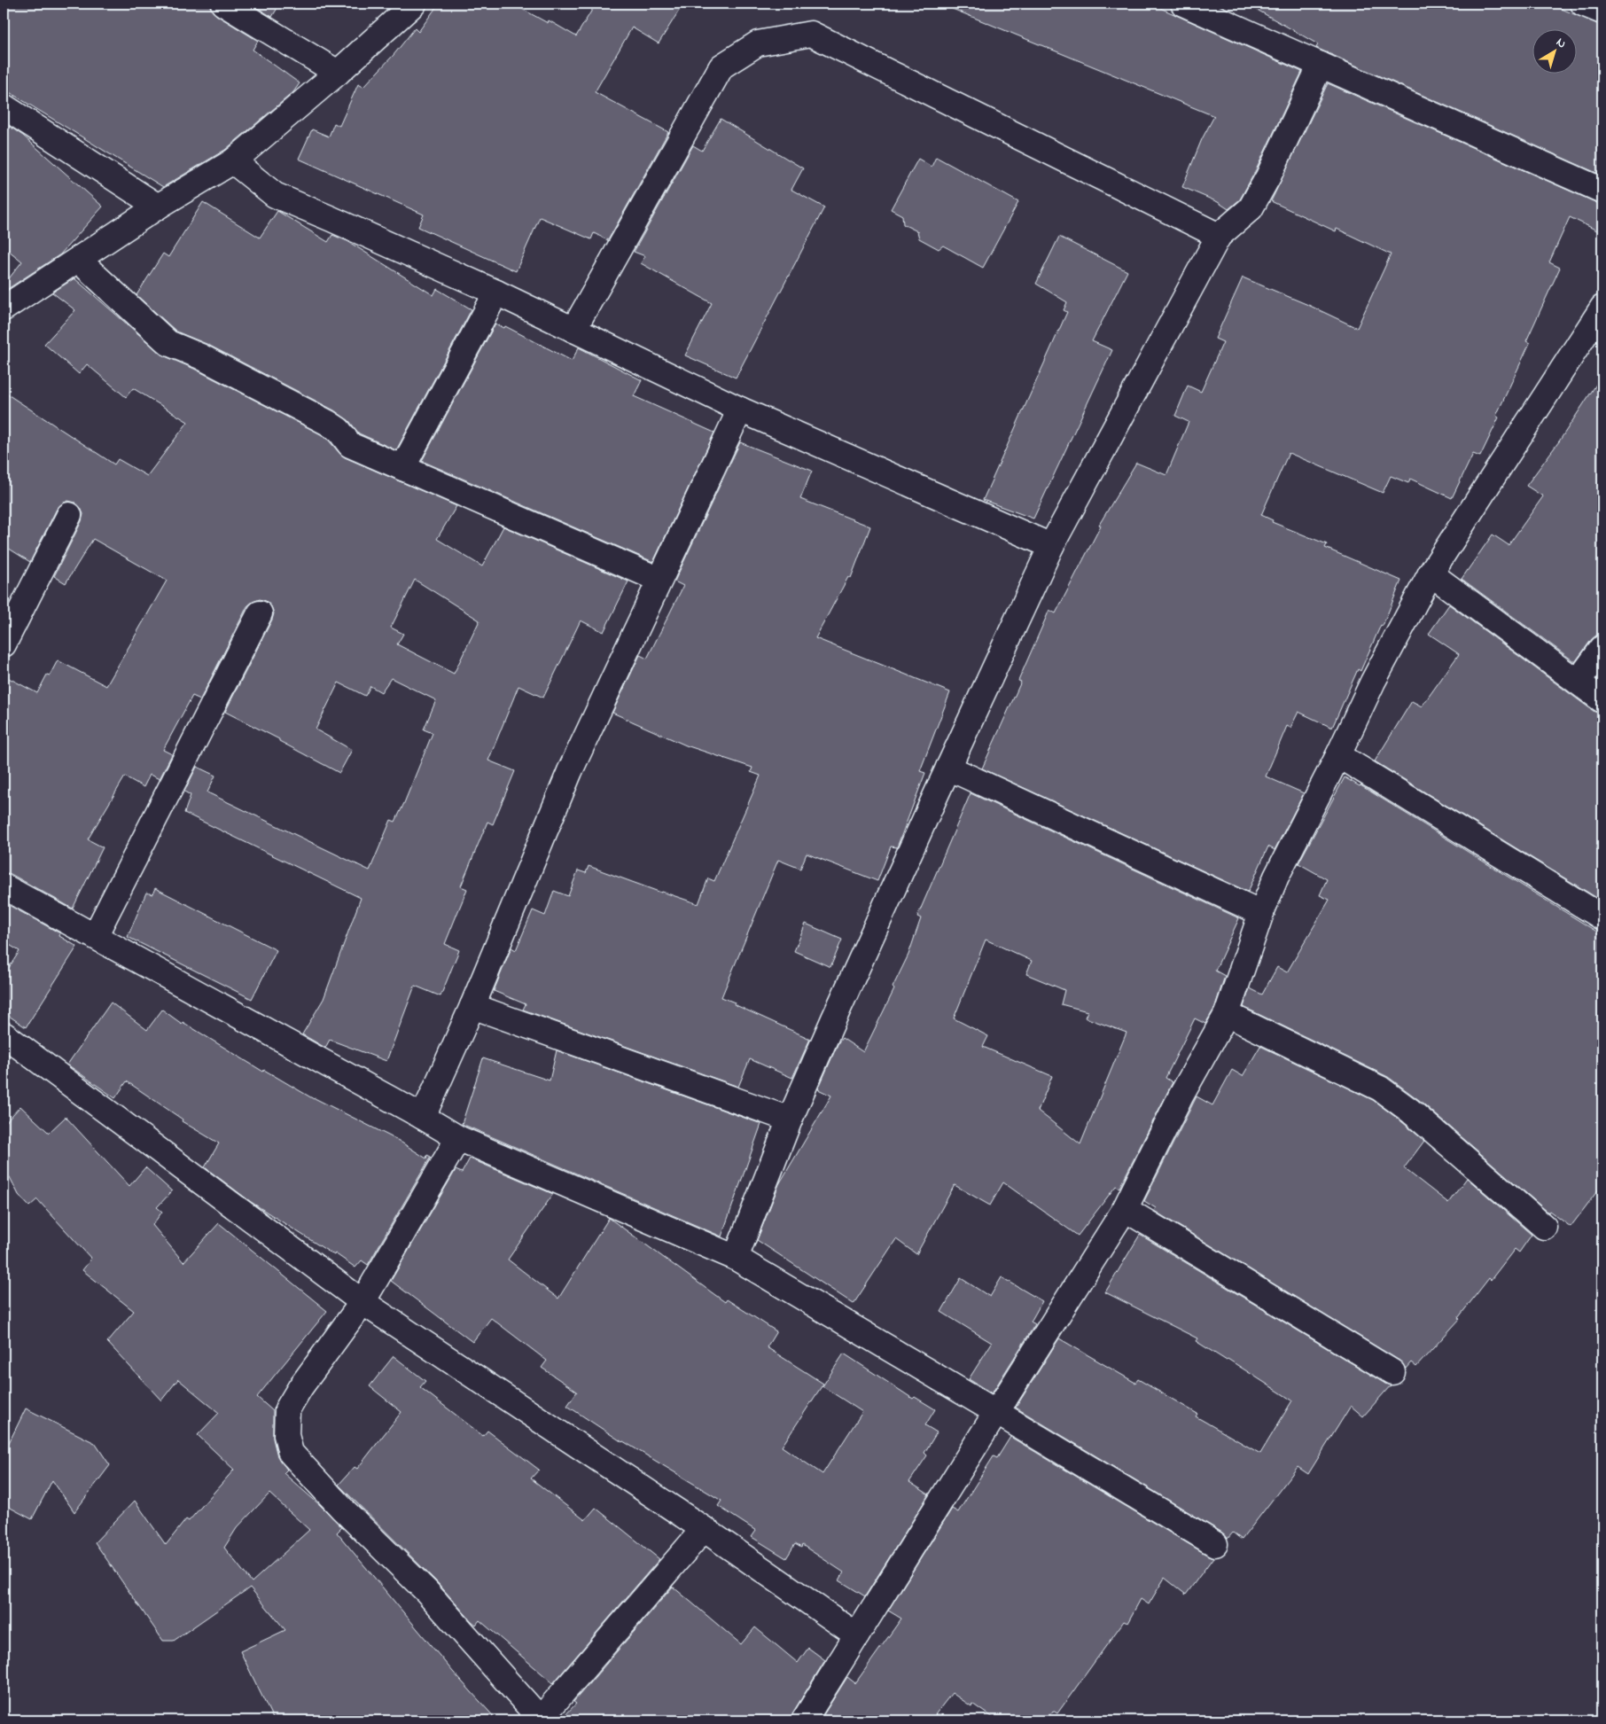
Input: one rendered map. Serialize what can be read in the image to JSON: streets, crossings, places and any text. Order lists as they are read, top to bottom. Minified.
{"north":"top right"}
